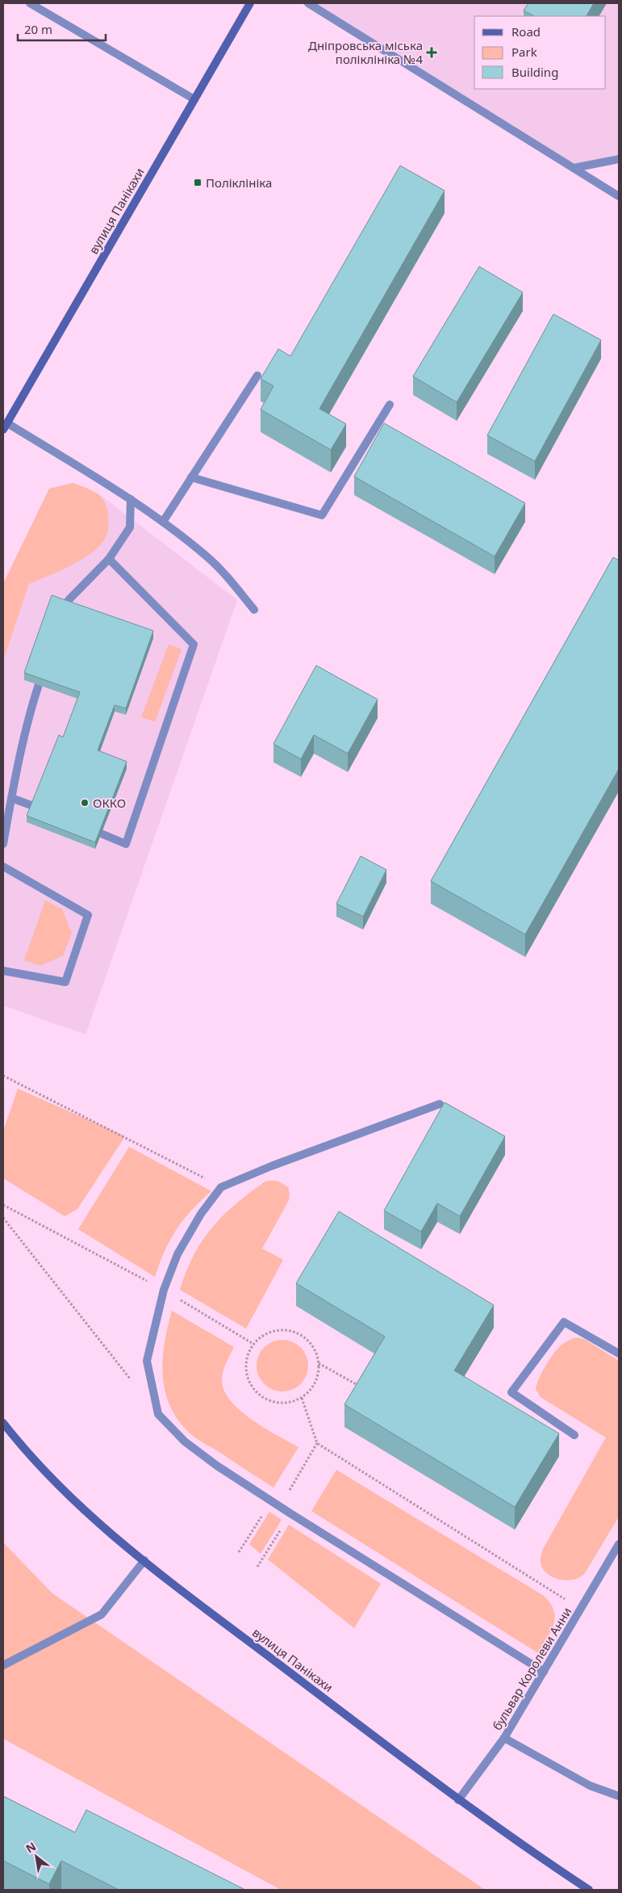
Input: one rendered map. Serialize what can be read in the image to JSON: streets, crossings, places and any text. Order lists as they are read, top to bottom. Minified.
{"streets":{"street":["вулиця Панікахи","бульвар Королеви Анни"]},"crossings":[["вулиця Панікахи","бульвар Королеви Анни"]],"places":{"health":["Дніпровська міська поліклініка №4"],"transit":["Поліклініка"],"other":["ОККО"]},"legend":["Road","Park","Building"],"scale_bar":"20 m","north":"top left"}
